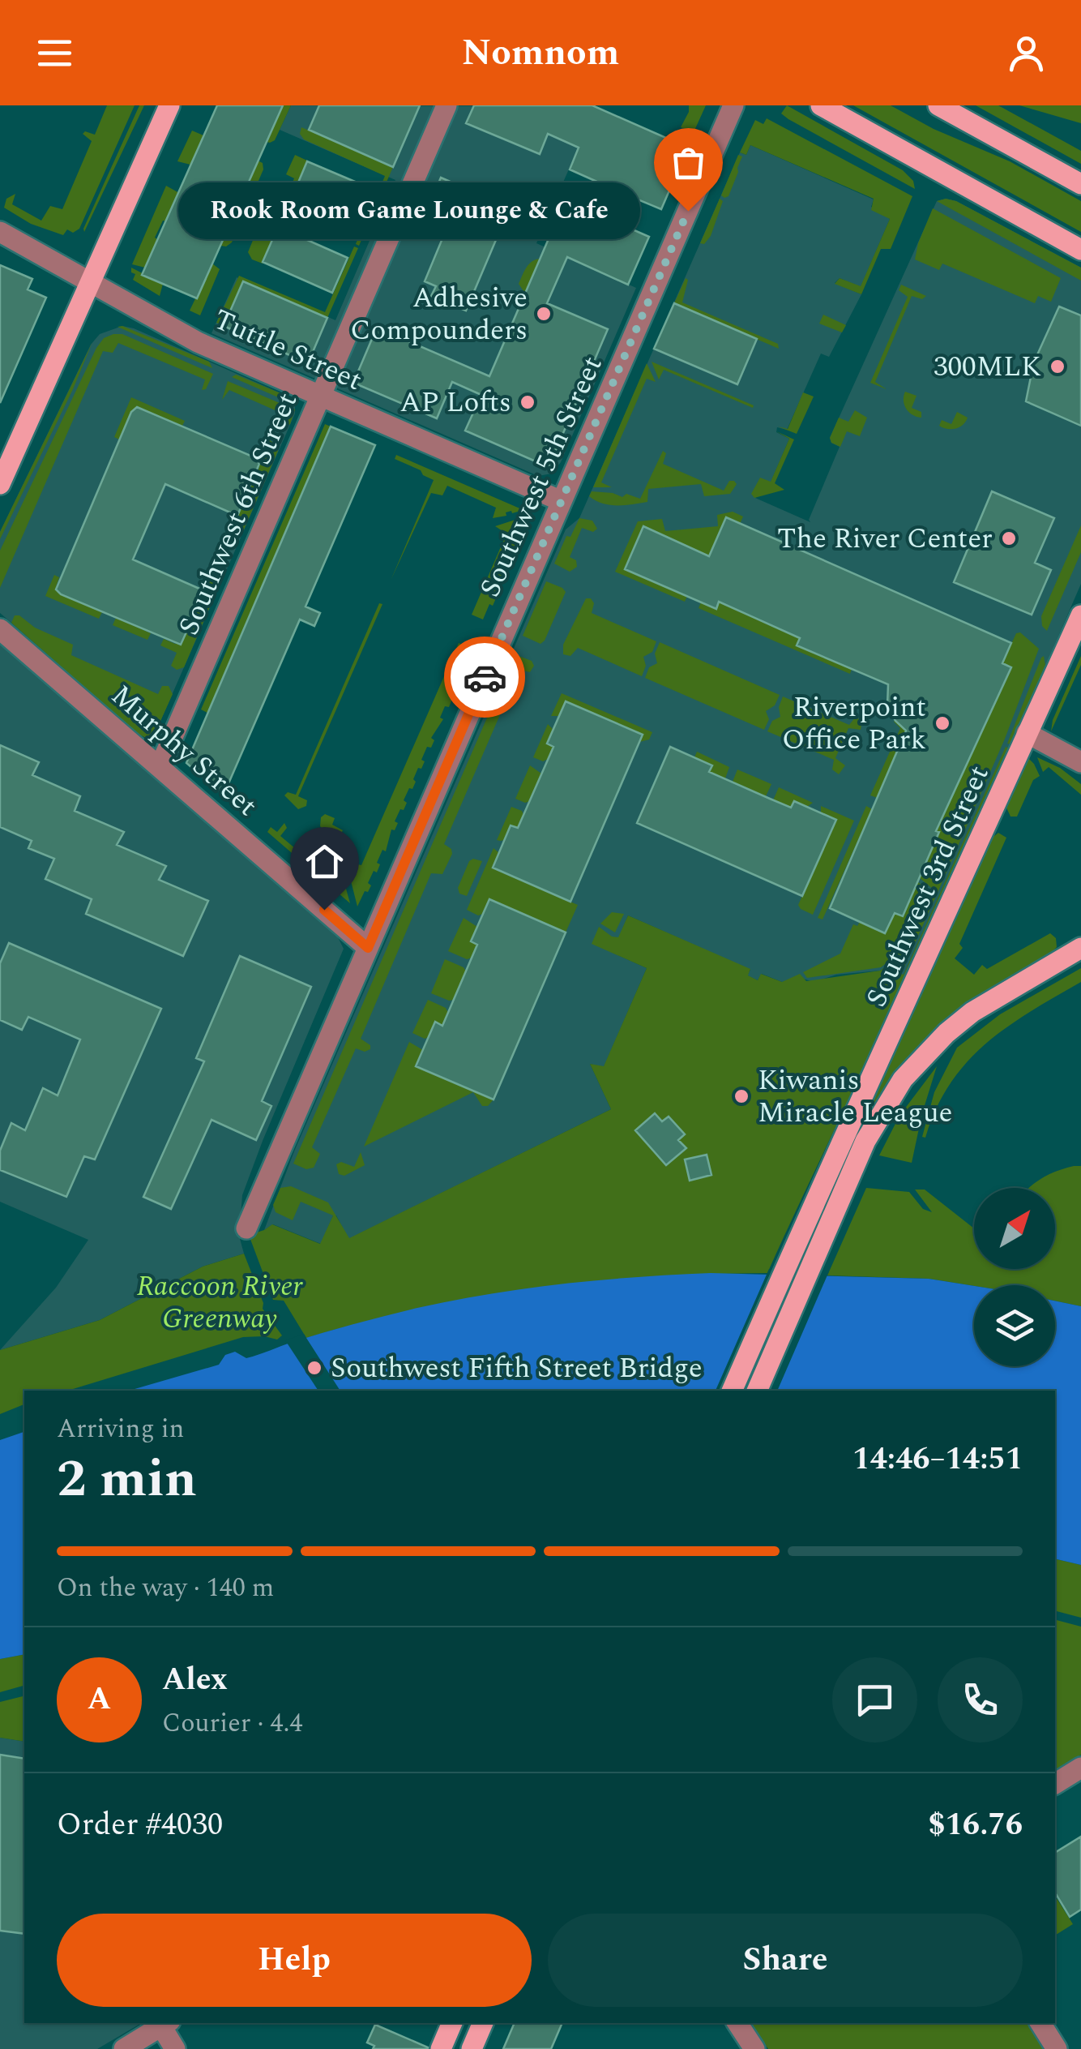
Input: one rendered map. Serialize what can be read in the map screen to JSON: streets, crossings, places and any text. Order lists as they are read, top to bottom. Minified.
{"streets":{"main road":["Southwest 3rd Street"],"street":["Tuttle Street","Southwest 5th Street","Southwest 6th Street","Murphy Street"]},"crossings":[["Tuttle Street","Southwest 5th Street"],["Tuttle Street","Southwest 6th Street"],["Southwest 5th Street","Murphy Street"],["Southwest 6th Street","Murphy Street"]],"parks":["Raccoon River Greenway"],"places":["Rook Room Game Lounge & Cafe","Adhesive Compounders","300MLK","AP Lofts","The River Center","Riverpoint Office Park","Kiwanis Miracle League","Southwest Fifth Street Bridge"],"north":"top right","page":{"header":"Nomnom","bubble":"Rook Room Game Lounge & Cafe","heading":["2 min","Arriving in","14:46–14:51"],"panel":["Alex","Courier · 4.4","Order #4030","$16.76"],"bar":"On the way · 140 m","round":"A","buttons":["Help","Share"]}}
